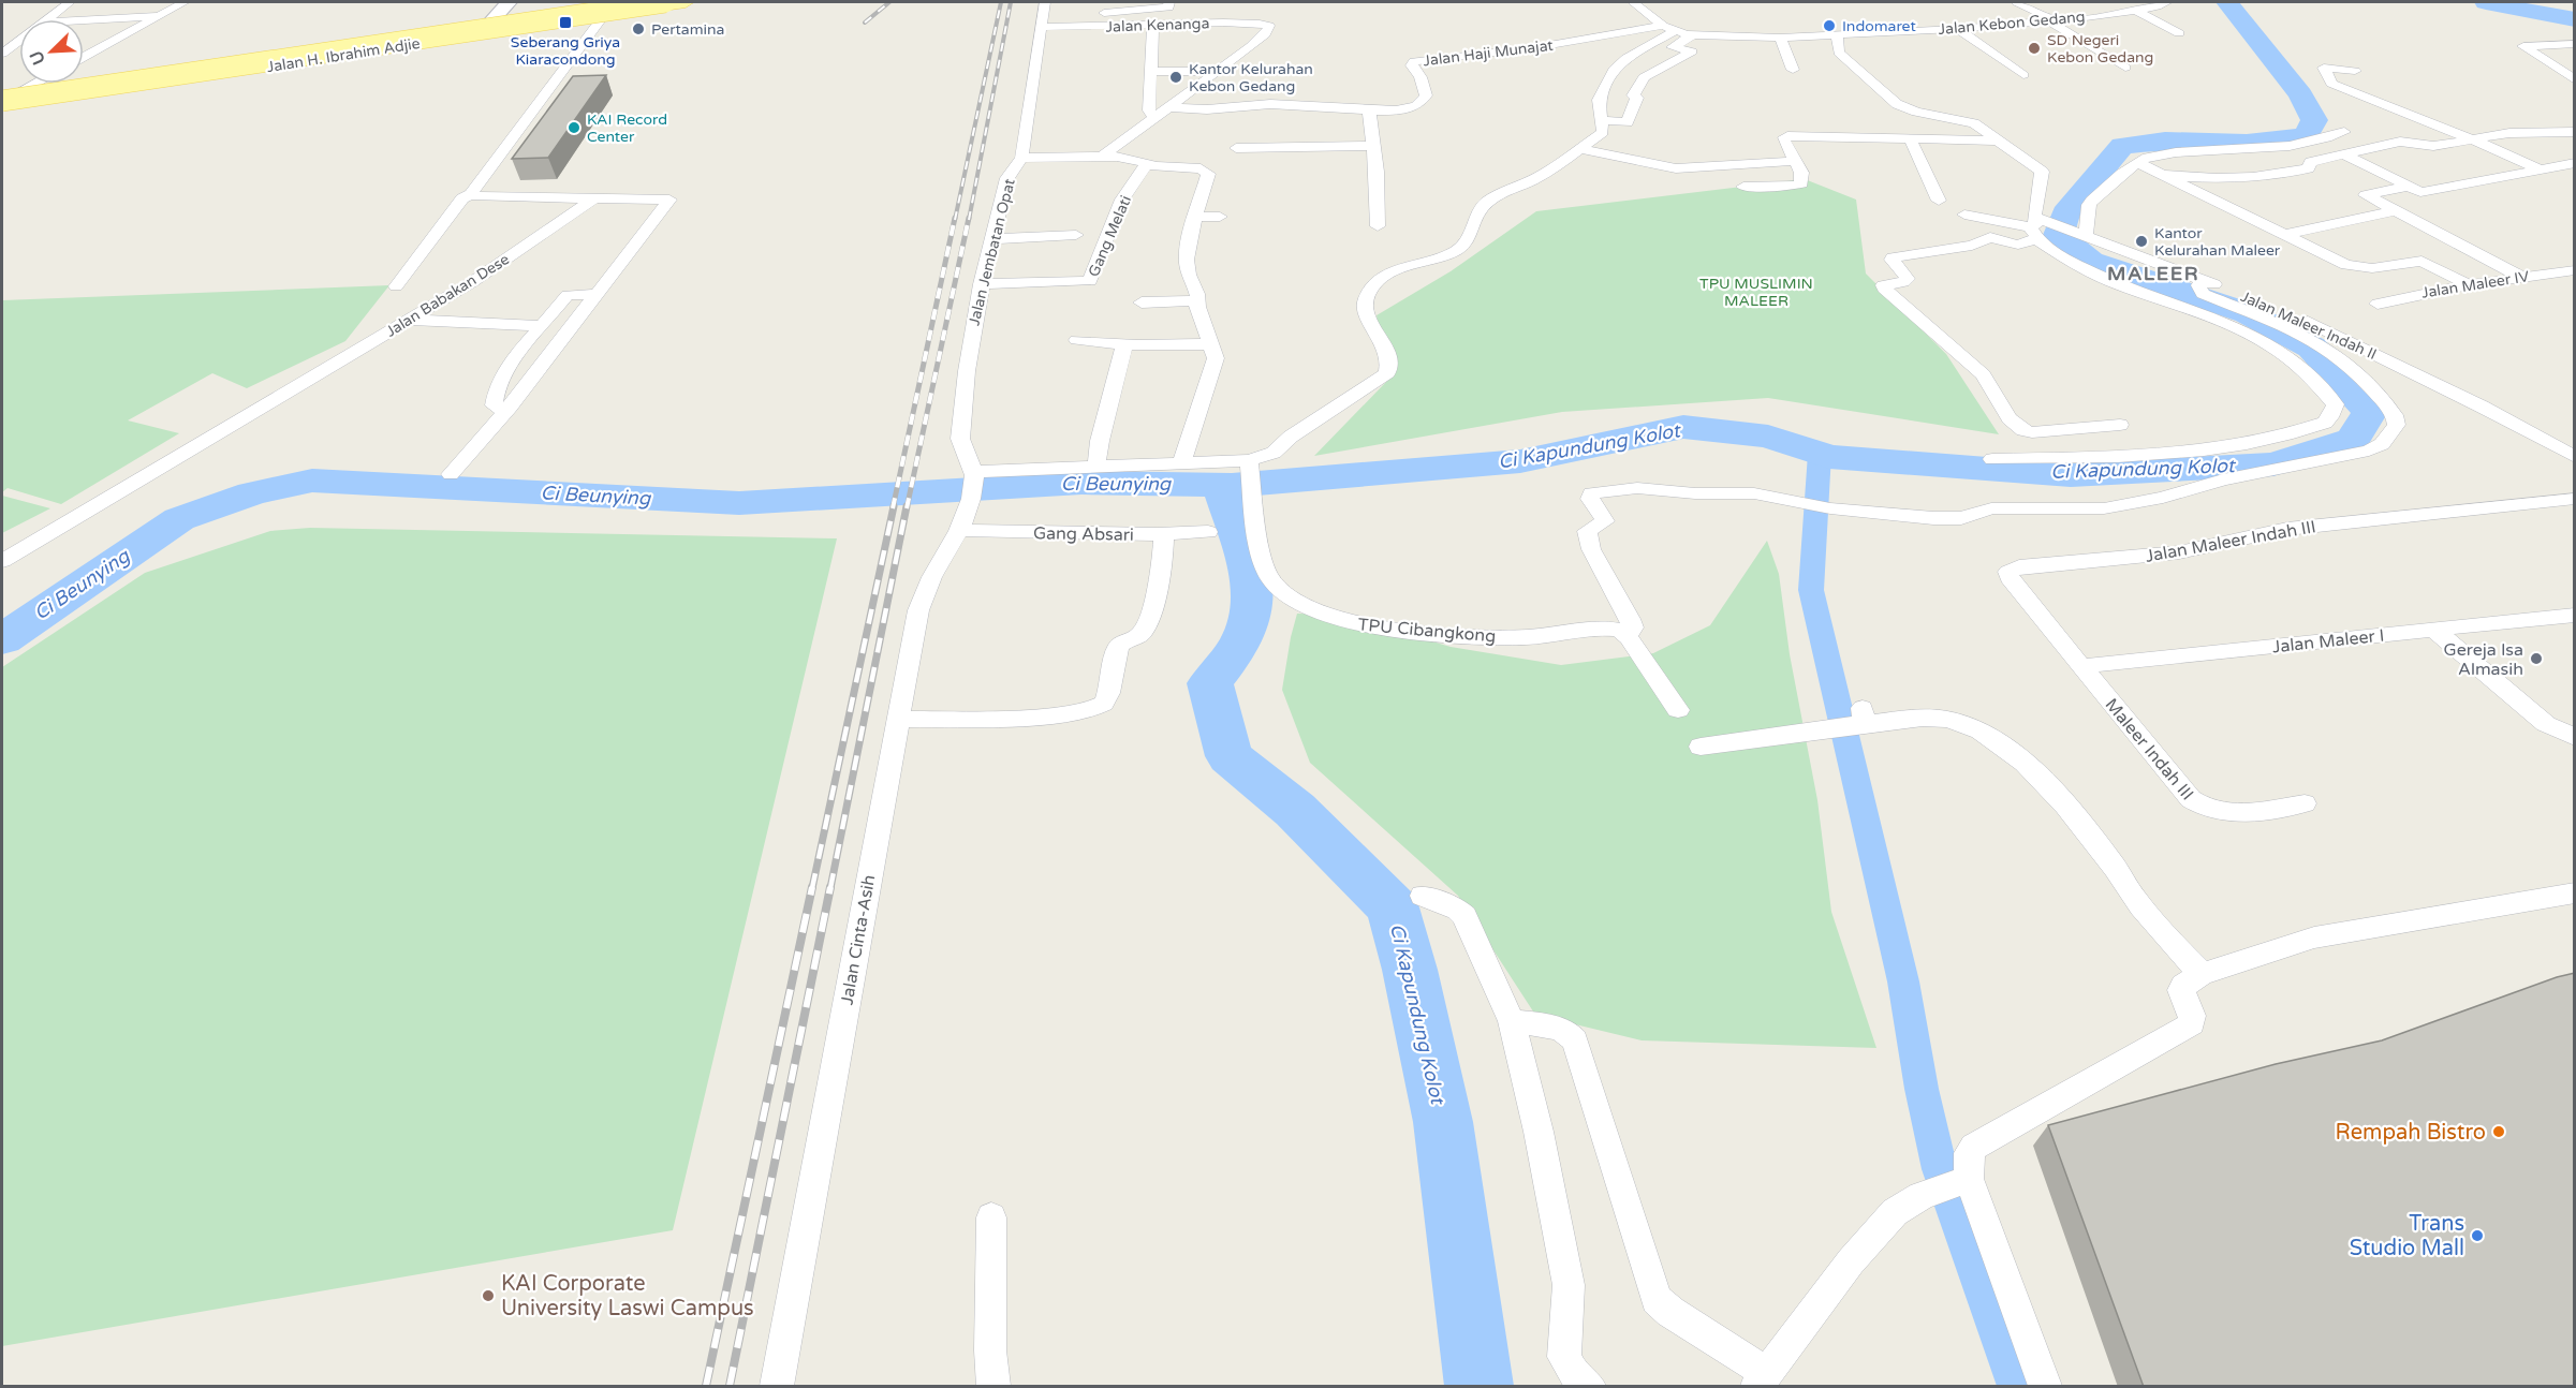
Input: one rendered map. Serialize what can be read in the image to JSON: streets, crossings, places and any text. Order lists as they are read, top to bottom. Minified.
{"streets":{"main road":["Jalan H. Ibrahim Adjie"],"street":["Jalan Kebon Gedang","Jalan Kenanga","Jalan Haji Munajat","Gang Melati","Jalan Jembatan Opat","Jalan Maleer IV","Jalan Babakan Dese","Jalan Maleer Indah II","Gang Absari","Jalan Maleer Indah III","TPU Cibangkong","Jalan Maleer I","Maleer Indah III","Jalan Cinta-Asih"]},"crossings":[["Jalan Kebon Gedang","Jalan Haji Munajat"],["Jalan Kenanga","Jalan Jembatan Opat"],["Gang Melati","Jalan Jembatan Opat"],["Jalan Jembatan Opat","Jalan Cinta-Asih"],["Gang Absari","Jalan Cinta-Asih"],["Jalan Maleer Indah III","Jalan Maleer I"],["Jalan Maleer Indah III","Maleer Indah III"],["Jalan Maleer I","Maleer Indah III"]],"districts":["MALEER"],"water":["Ci Kapundung Kolot","Ci Beunying"],"parks":["TPU MUSLIMIN MALEER"],"places":{"transit":["Seberang Griya Kiaracondong"],"other":["Indomaret","Pertamina","SD Negeri Kebon Gedang","Kantor Kelurahan Kebon Gedang","KAI Record Center","Kantor Kelurahan Maleer","Gereja Isa Almasih","Rempah Bistro","Trans Studio Mall","KAI Corporate University Laswi Campus"]},"north":"bottom left"}
